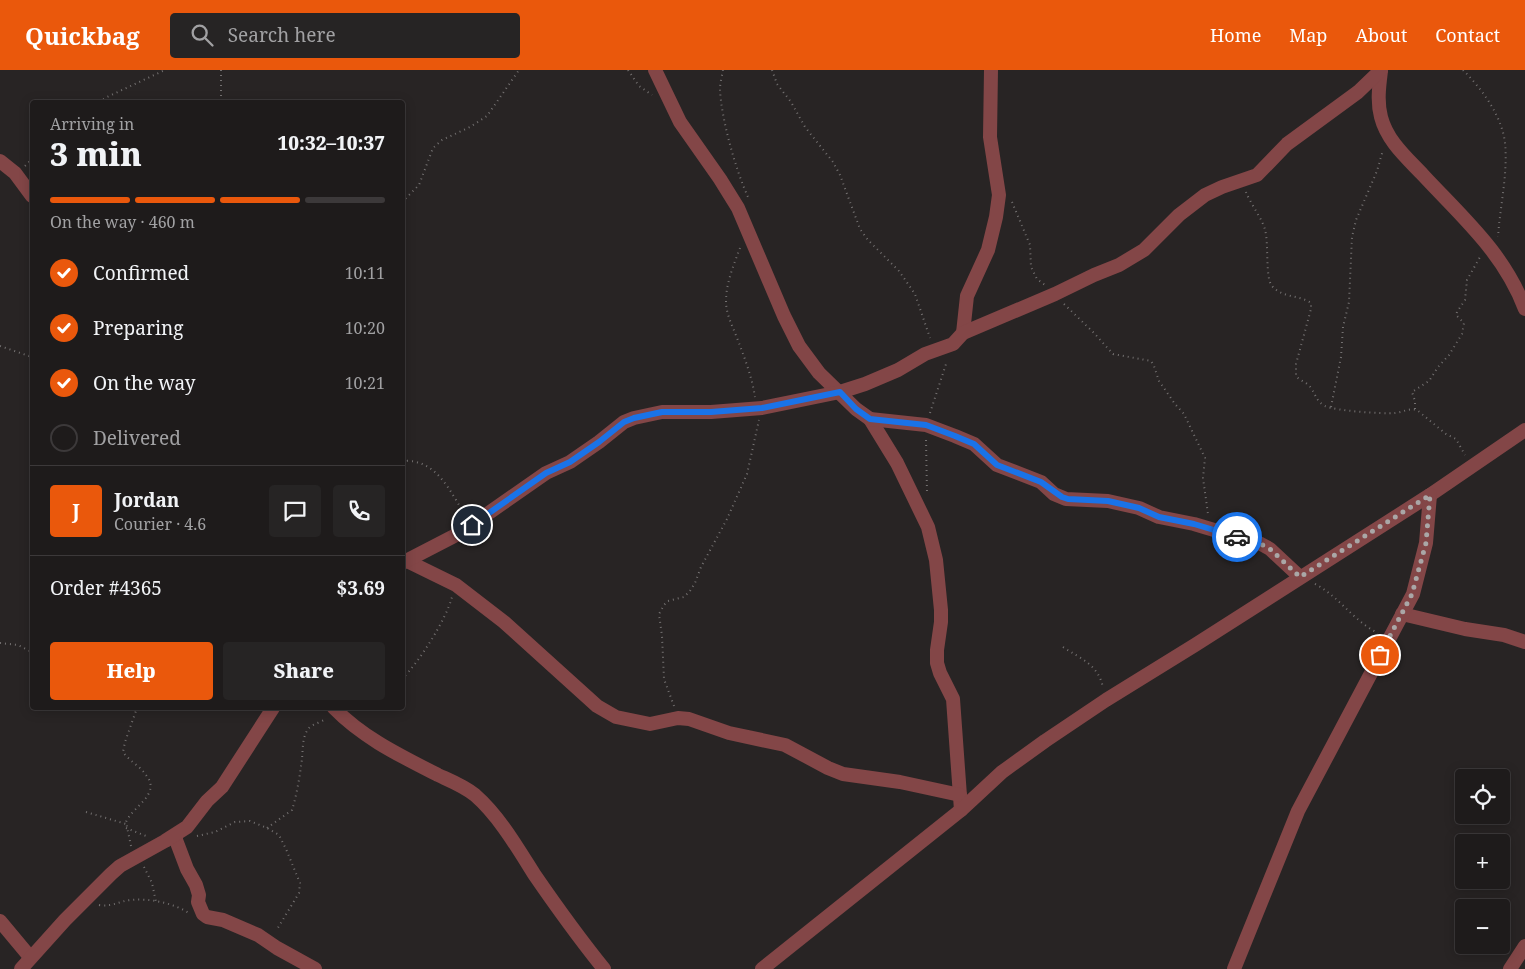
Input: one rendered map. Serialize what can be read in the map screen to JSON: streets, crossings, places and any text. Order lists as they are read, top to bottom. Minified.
{"page":{"header":"Quickbag","search":"Search here","nav":["Home","Map","About","Contact"],"heading":["3 min","Arriving in","10:32–10:37"],"panel":["Jordan","Courier · 4.6","Order #4365","$3.69"],"bar":"On the way · 460 m","list":[["Confirmed","10:11"],["Preparing","10:20"],["On the way","10:21"],"Delivered"],"round":"J","buttons":["Help","Share"],"map_buttons":["+","−"]}}
